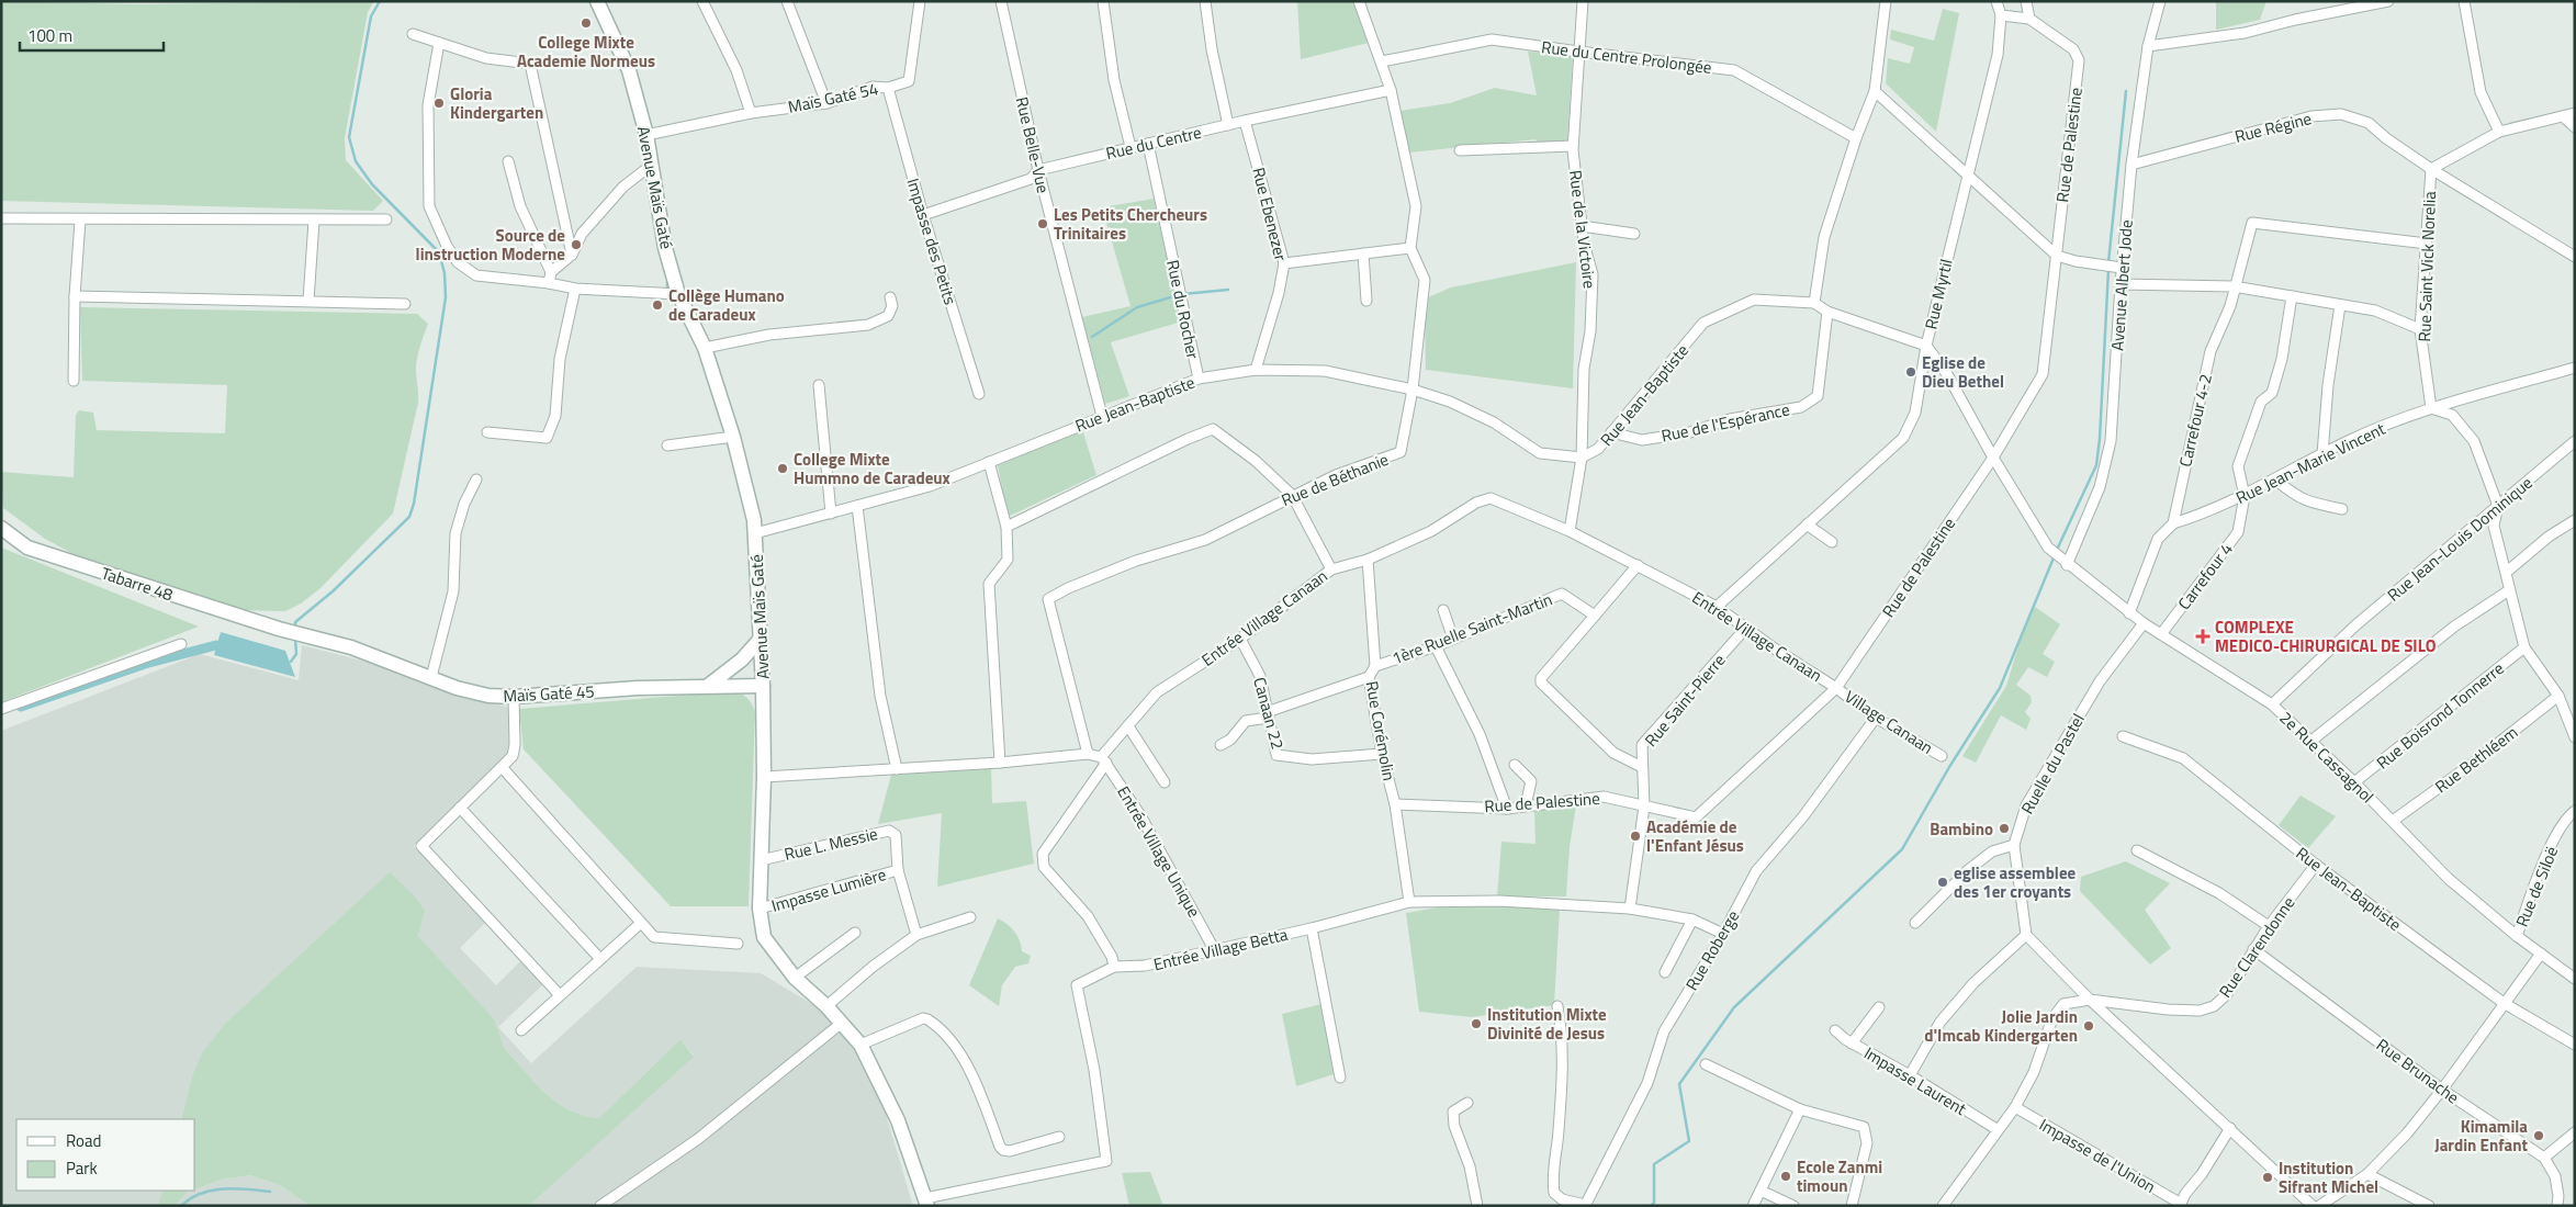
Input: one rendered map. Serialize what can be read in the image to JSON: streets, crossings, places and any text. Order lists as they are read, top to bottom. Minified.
{"streets":{"street":["Rue du Centre Prolongée","Maïs Gaté 54","Rue Régine","Rue du Centre","Rue Belle-Vue","Rue de Palestine","Avenue Maïs Gaté","Rue Ebenezer","Rue de la Victoire","Impasse des Petits","Rue Saint Vick Norelia","Avenue Albert Jode","Rue Myrtil","Rue du Rocher","Rue Jean-Baptiste","Carrefour 4-2","Rue de l'Espérance","Rue Jean-Marie Vincent","Rue de Béthanie","Rue Jean-Louis Dominique","Carrefour 4","Tabarre 48","Entrée Village Canaan","1ère Ruelle Saint-Martin","Maïs Gaté 45","Rue Saint-Pierre","Canaan 22","Rue Boisrond Tonnerre","Village Canaan","Rue Corémolin","2e Rue Cassagnol","Rue Bethléem","Ruelle du Pastel","Rue L. Messie","Entrée Village Unique","Rue de Siloë","Impasse Lumière","Rue Clarendonne","Entrée Village Betta","Rue Roberge","Rue Brunache","Impasse Laurent","Impasse de l'Union"]},"crossings":[["Rue du Centre Prolongée","Rue de la Victoire"],["Maïs Gaté 54","Avenue Maïs Gaté"],["Maïs Gaté 54","Impasse des Petits"],["Rue Régine","Rue Saint Vick Norelia"],["Rue Régine","Avenue Albert Jode"],["Rue du Centre","Rue Belle-Vue"],["Rue du Centre","Rue Ebenezer"],["Rue du Centre","Impasse des Petits"],["Rue du Centre","Rue du Rocher"],["Rue Belle-Vue","Rue Jean-Baptiste"],["Rue de Palestine","Rue Myrtil"],["Rue de Palestine","Entrée Village Canaan"],["Rue de Palestine","Rue Saint-Pierre"],["Rue de Palestine","Village Canaan"],["Rue de Palestine","Rue Corémolin"],["Rue de Palestine","2e Rue Cassagnol"],["Avenue Maïs Gaté","Rue Jean-Baptiste"],["Avenue Maïs Gaté","Maïs Gaté 45"],["Avenue Maïs Gaté","Rue L. Messie"],["Avenue Maïs Gaté","Impasse Lumière"],["Avenue Maïs Gaté","Entrée Village Betta"],["Rue Ebenezer","Rue Jean-Baptiste"],["Rue de la Victoire","Rue Jean-Baptiste"],["Rue de la Victoire","Entrée Village Canaan"],["Rue Saint Vick Norelia","Carrefour 4-2"],["Rue Saint Vick Norelia","Rue Jean-Marie Vincent"],["Avenue Albert Jode","2e Rue Cassagnol"],["Rue Myrtil","Entrée Village Canaan"],["Rue du Rocher","Rue Jean-Baptiste"],["Rue Jean-Baptiste","Rue de l'Espérance"],["Rue Jean-Baptiste","Rue de Béthanie"],["Rue Jean-Baptiste","Rue Clarendonne"],["Carrefour 4-2","Rue Jean-Marie Vincent"],["Carrefour 4-2","2e Rue Cassagnol"],["Rue Jean-Marie Vincent","Carrefour 4"],["Rue Jean-Louis Dominique","2e Rue Cassagnol"],["Carrefour 4","2e Rue Cassagnol"],["Tabarre 48","Maïs Gaté 45"],["Entrée Village Canaan","Rue Saint-Pierre"],["Entrée Village Canaan","Canaan 22"],["Entrée Village Canaan","Village Canaan"],["Entrée Village Canaan","Rue Corémolin"],["Entrée Village Canaan","Entrée Village Unique"],["1ère Ruelle Saint-Martin","Rue Corémolin"],["Rue Saint-Pierre","Entrée Village Betta"],["Canaan 22","Rue Corémolin"],["Rue Boisrond Tonnerre","2e Rue Cassagnol"],["Village Canaan","Rue Roberge"],["Rue Corémolin","Entrée Village Betta"],["2e Rue Cassagnol","Rue Bethléem"],["2e Rue Cassagnol","Ruelle du Pastel"],["2e Rue Cassagnol","Rue de Siloë"],["Rue L. Messie","Impasse Lumière"],["Entrée Village Unique","Entrée Village Betta"],["Rue Clarendonne","Rue Brunache"],["Rue Clarendonne","Impasse Laurent"],["Rue Clarendonne","Impasse de l'Union"],["Entrée Village Betta","Rue Roberge"]],"places":{"other":["College Mixte Academie Normeus","Gloria Kindergarten","Les Petits Chercheurs Trinitaires","Source de linstruction Moderne","Collège Humano de Caradeux","Eglise de Dieu Bethel","College Mixte Hummno de Caradeux","Bambino","Académie de l'Enfant Jésus","eglise assemblee des 1er croyants","Institution Mixte Divinité de Jesus","Jolie Jardin d'Imcab Kindergarten","Kimamila Jardin Enfant","Ecole Zanmi timoun","Institution Sifrant Michel"],"health":["COMPLEXE MEDICO-CHIRURGICAL DE SILO"]},"legend":["Road","Park"],"scale_bar":"100 m"}
